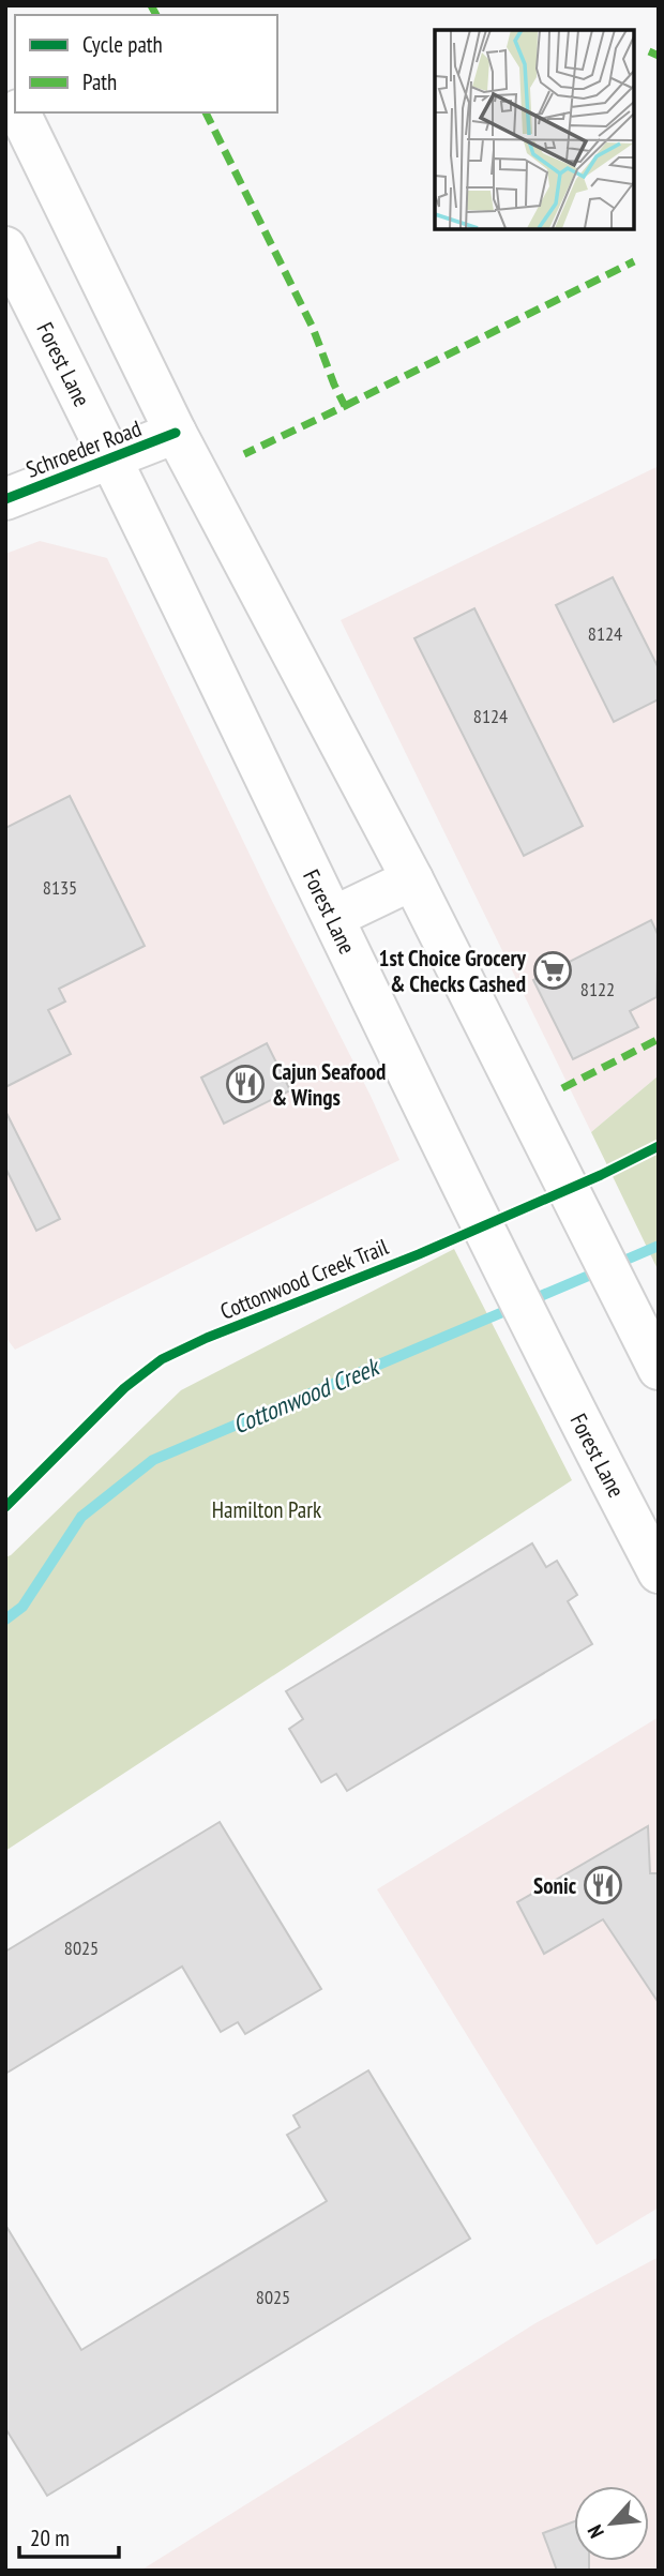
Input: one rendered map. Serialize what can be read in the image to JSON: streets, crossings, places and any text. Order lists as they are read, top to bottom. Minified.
{"streets":{"main road":["Forest Lane","Schroeder Road"],"cycle path":["Cottonwood Creek Trail"]},"crossings":[["Forest Lane","Schroeder Road"]],"water":["Cottonwood Creek"],"parks":["Hamilton Park"],"places":{"supermarket":["1st Choice Grocery & Checks Cashed"],"restaurant":["Cajun Seafood & Wings","Sonic"]},"house_numbers":["8124","8124","8135","8122","8025","8025"],"legend":["Cycle path","Path"],"scale_bar":"20 m","north":"bottom left"}
